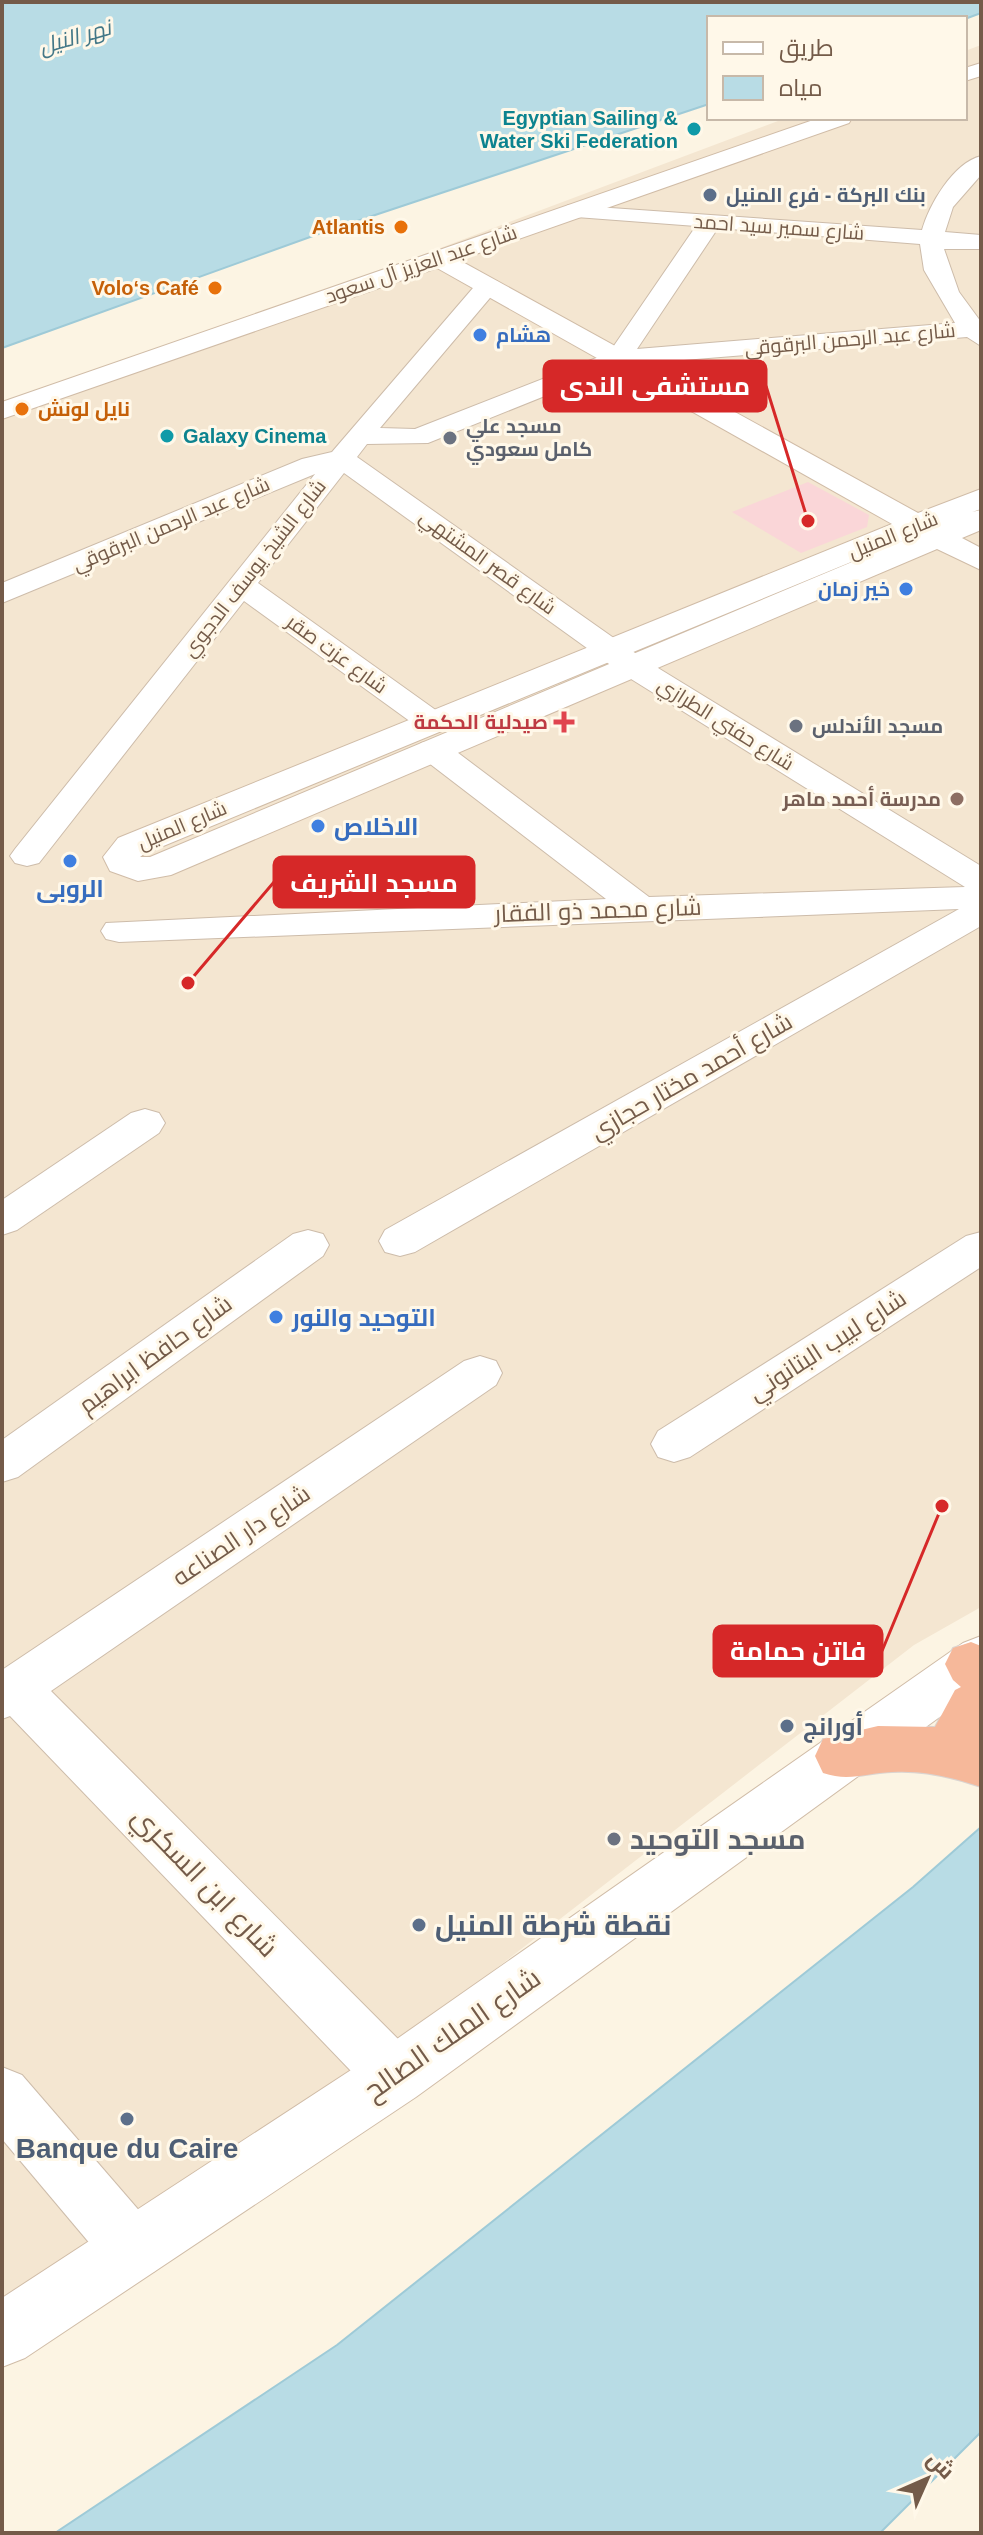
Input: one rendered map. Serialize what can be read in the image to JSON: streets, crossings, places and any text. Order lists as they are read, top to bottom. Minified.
{"streets":{"main road":["شارع عبد العزيز آل سعود","شارع المنيل","شارع الملك الصالح"],"street":["شارع سمير سيد احمد","شارع عبد الرحمن البرقوقي","شارع قصر المشتهي","شارع الشيخ يوسف الدجوي","شارع عزت صقر","شارع حفني الطرازي","شارع محمد ذو الفقار","شارع أحمد مختار حجازي","شارع لبيب البتانوني","شارع حافظ ابراهيم","شارع دار الصناعه","شارع ابن السكري"]},"crossings":[["شارع سمير سيد احمد","شارع عبد العزيز آل سعود"],["شارع عبد الرحمن البرقوقي","شارع قصر المشتهي"],["شارع عبد الرحمن البرقوقي","شارع الشيخ يوسف الدجوي"],["شارع المنيل","شارع قصر المشتهي"],["شارع المنيل","شارع عزت صقر"],["شارع المنيل","شارع حفني الطرازي"],["شارع قصر المشتهي","شارع الشيخ يوسف الدجوي"],["شارع قصر المشتهي","شارع حفني الطرازي"],["شارع الشيخ يوسف الدجوي","شارع عزت صقر"],["شارع عزت صقر","شارع محمد ذو الفقار"],["شارع دار الصناعه","شارع ابن السكري"],["شارع ابن السكري","شارع الملك الصالح"]],"water":["نهر النيل"],"places":{"other":["Egyptian Sailing & Water Ski Federation","بنك البركة - فرع المنيل","Atlantis","Volo‘s Café","هشام","نايل لونش","Galaxy Cinema","مسجد علي كامل سعودي","مستشفى الندى","خير زمان","مسجد الأندلس","مدرسة أحمد ماهر","الاخلاص","الروبى","مسجد الشريف","التوحيد والنور","فاتن حمامة","أورانج","مسجد التوحيد","نقطة شرطة المنيل","Banque du Caire"],"health":["صيدلية الحكمة"]},"legend":["طريق","مياه"],"north":"top right"}
